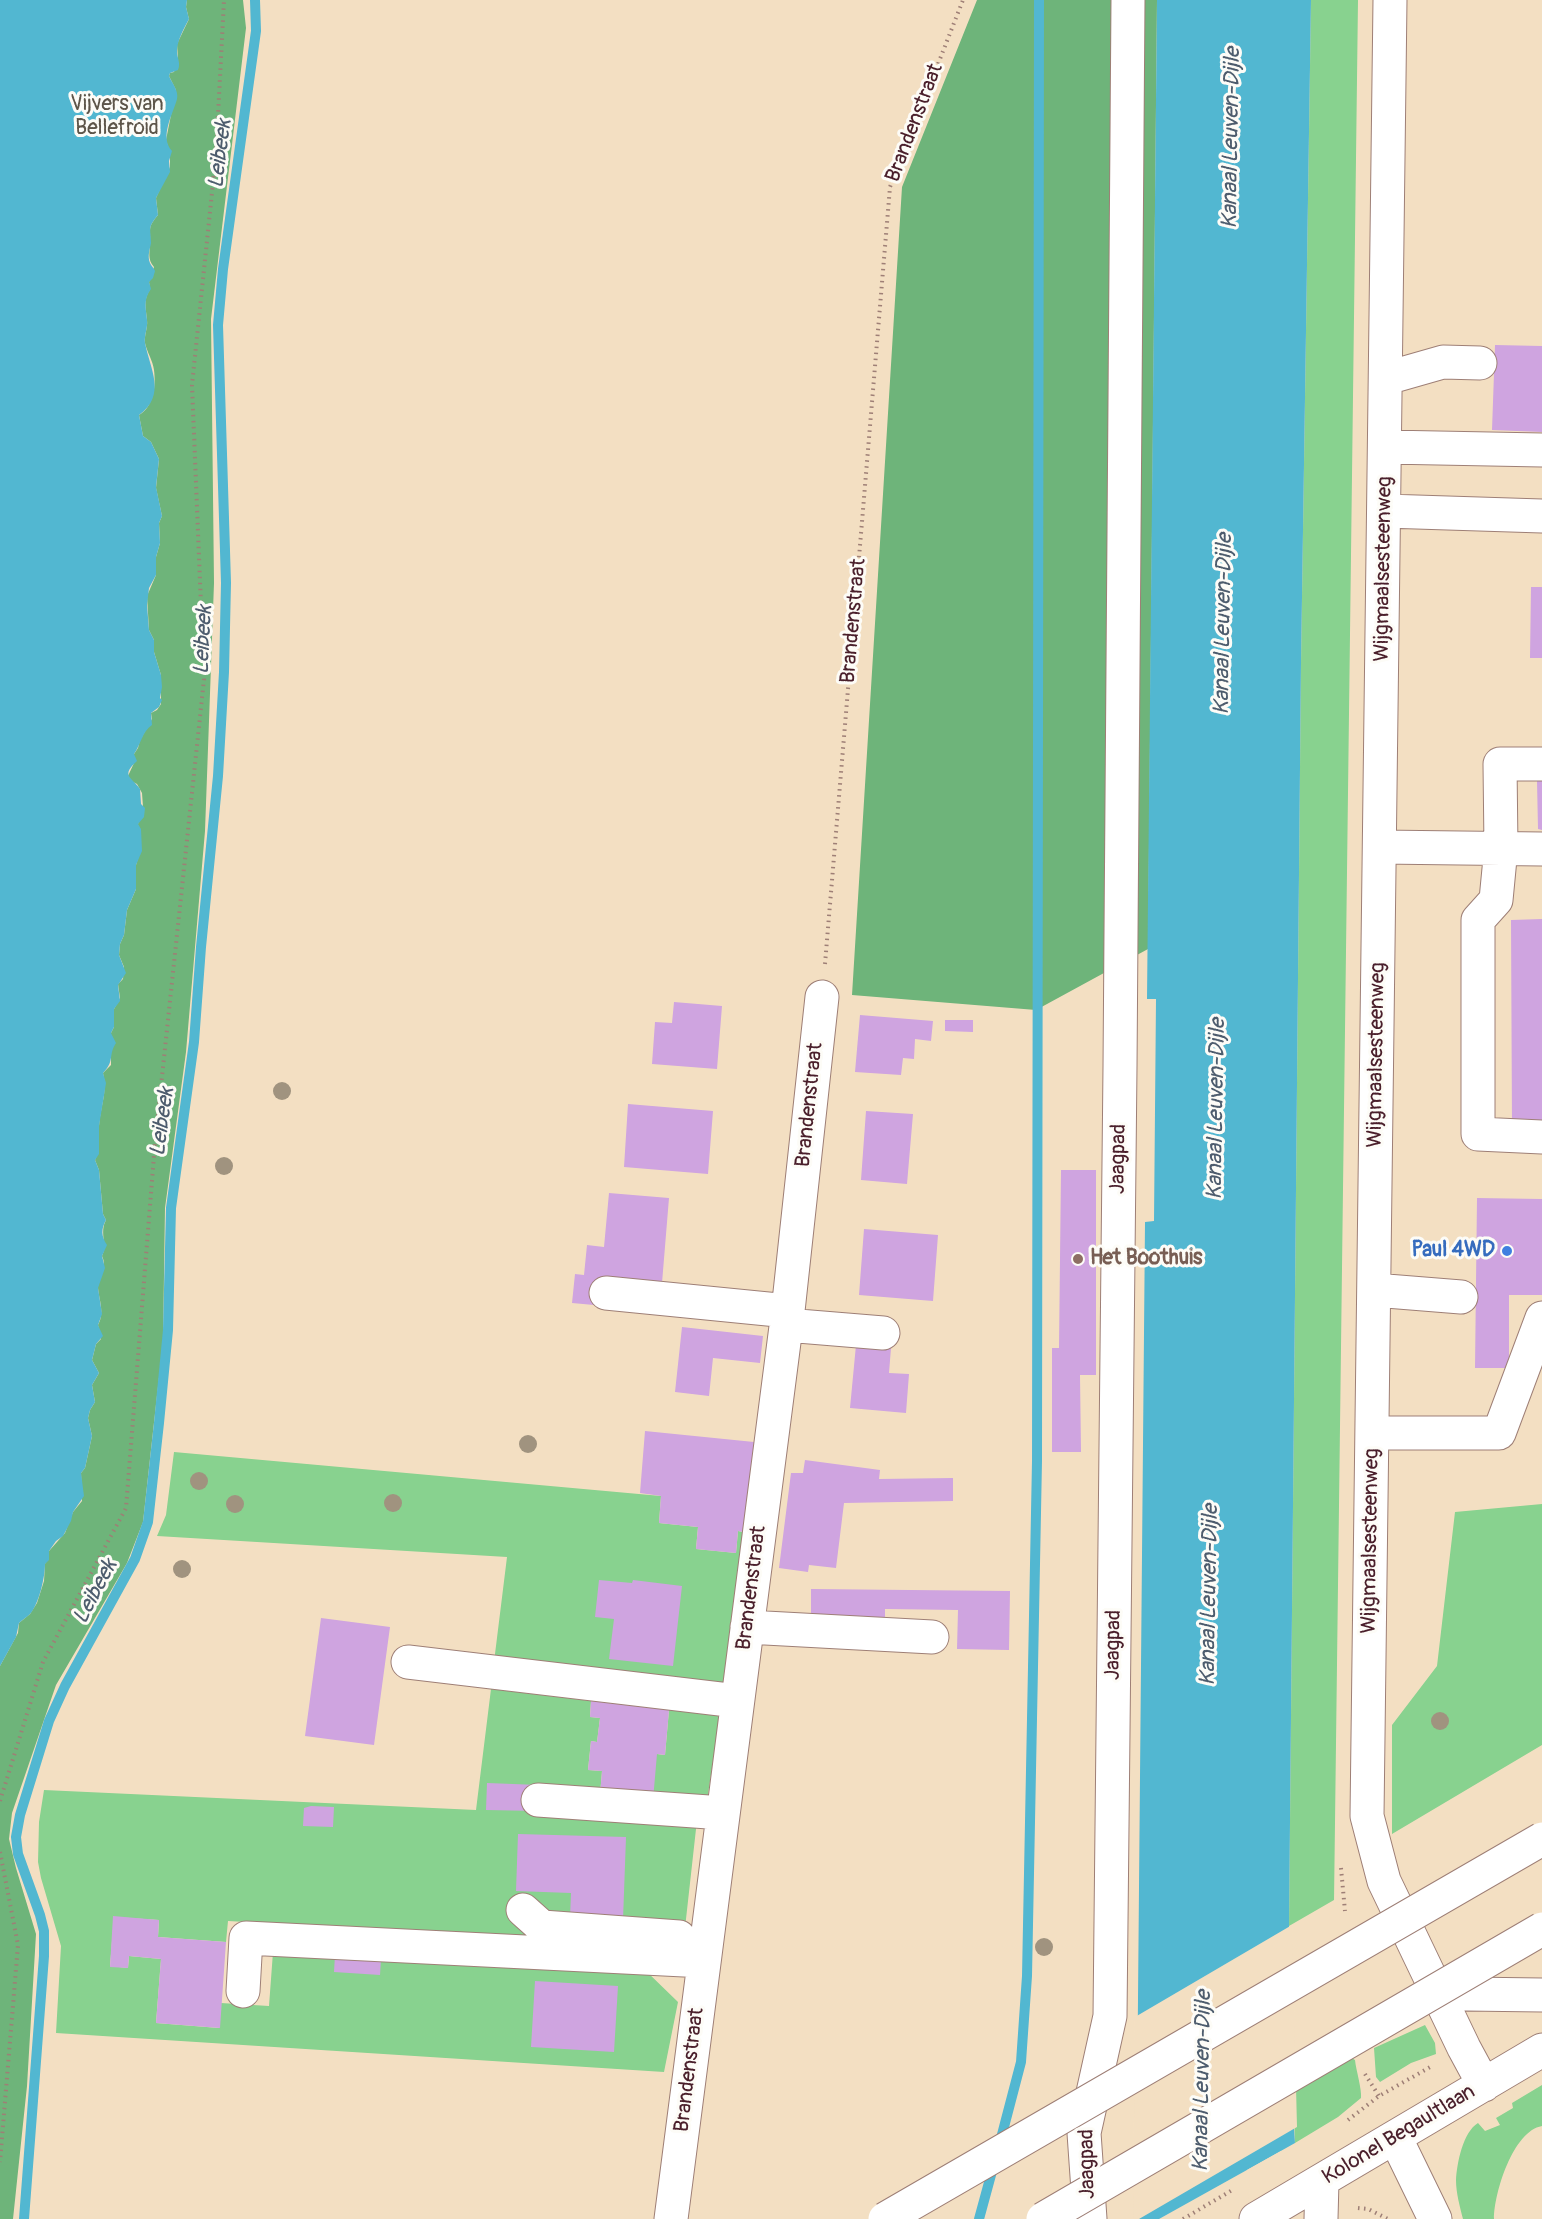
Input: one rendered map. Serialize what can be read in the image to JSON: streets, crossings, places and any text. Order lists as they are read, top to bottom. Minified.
{"streets":{"main road":["Brandenstraat","Wijgmaalsesteenweg","Jaagpad","Kolonel Begaultlaan"]},"crossings":[["Wijgmaalsesteenweg","Kolonel Begaultlaan"]],"water":["Kanaal Leuven-Dijle","Leibeek"],"parks":["Vijvers van Bellefroid"],"places":["Paul 4WD","Het Boothuis"]}
